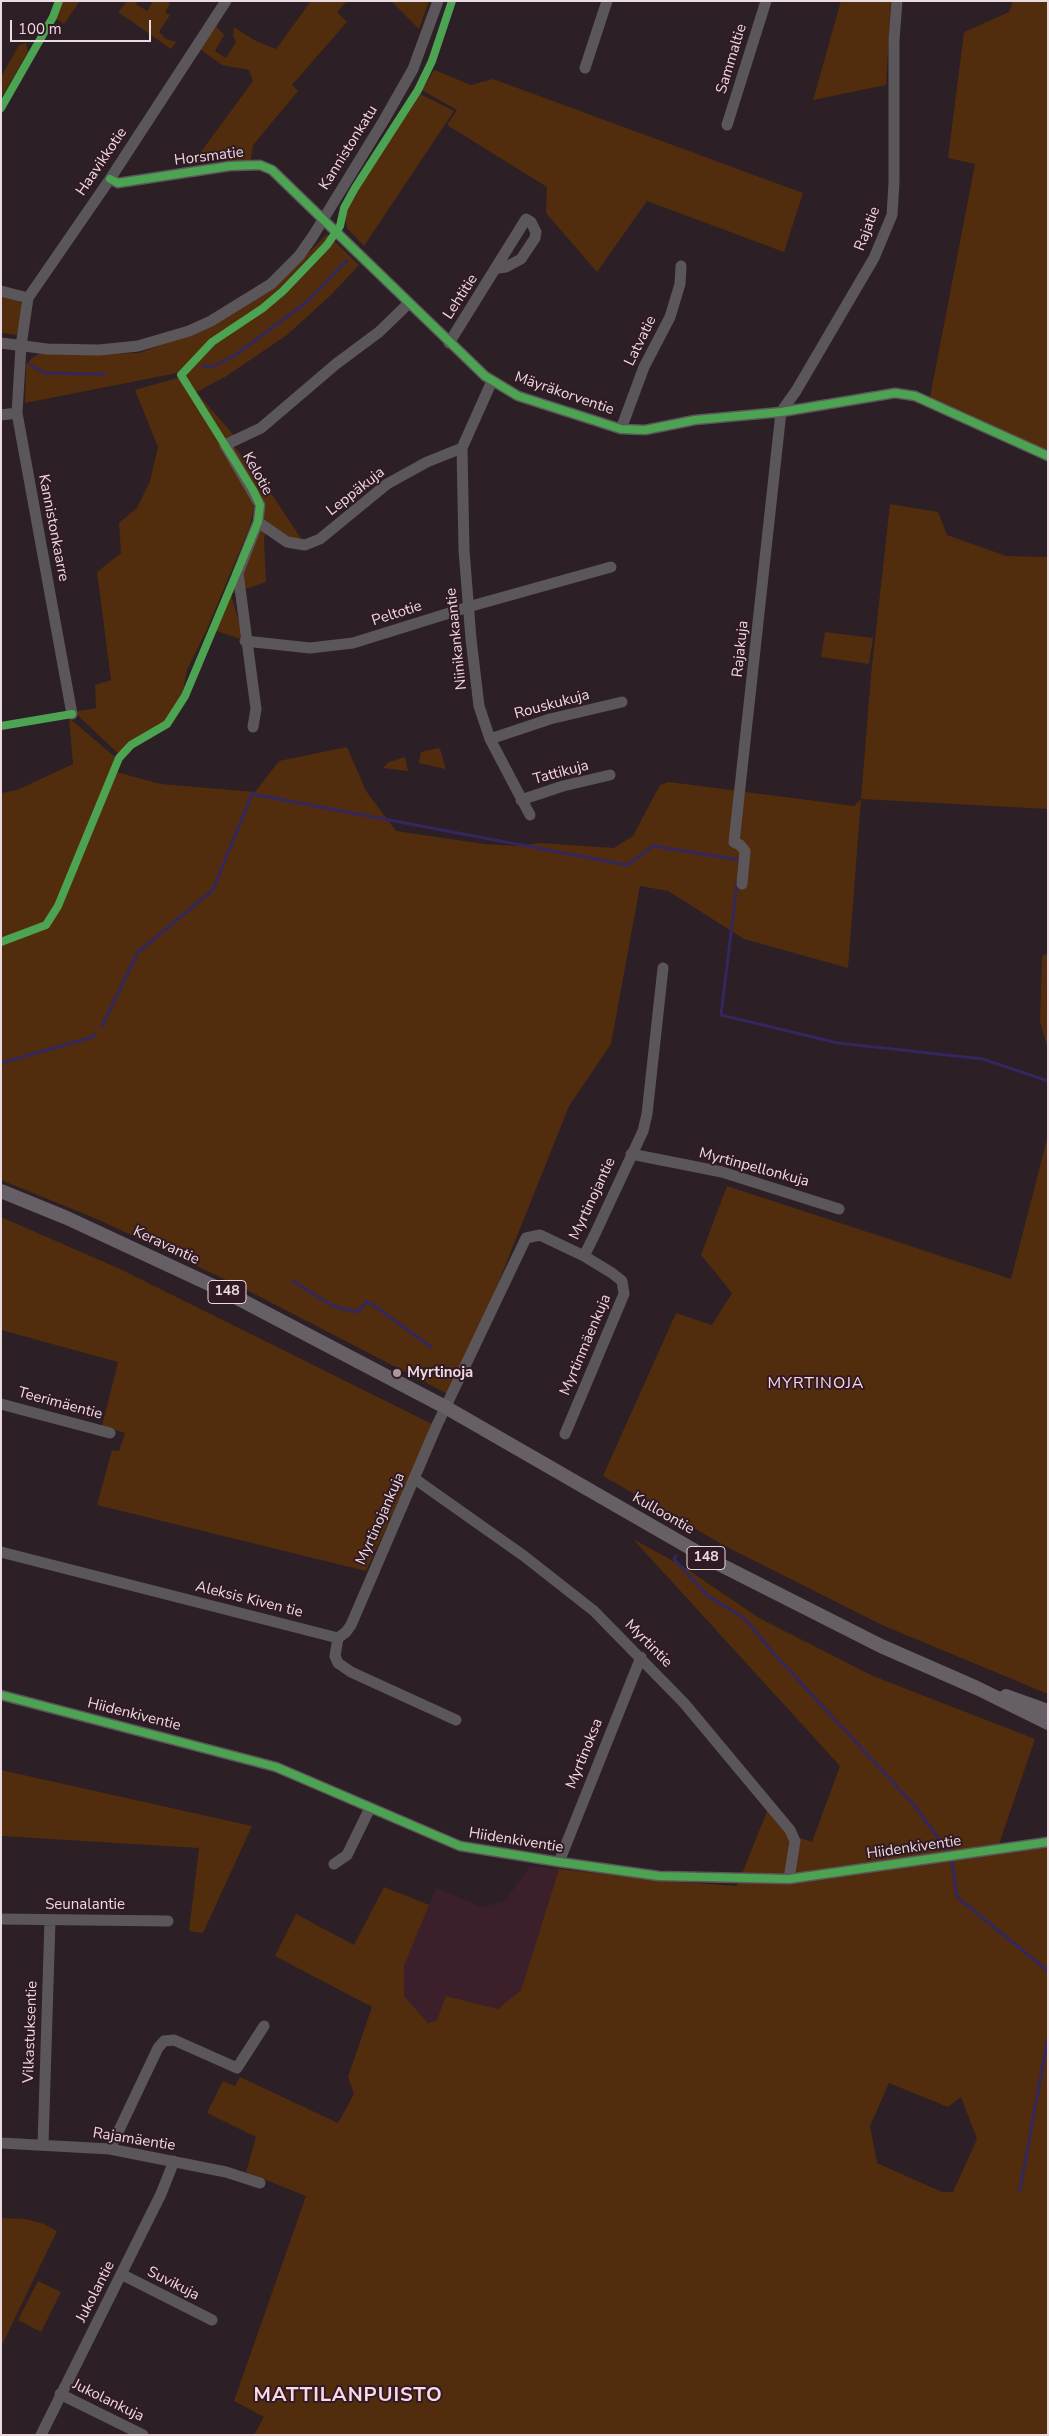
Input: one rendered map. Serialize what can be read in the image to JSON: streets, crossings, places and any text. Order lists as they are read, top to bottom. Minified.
{"streets":{"main road":["Keravantie","148","Kulloontie"],"street":["Sammaltie","Kannistonkatu","Horsmatie","Haavikkotie","Rajatie","Lehtitie","Latvatie","Mäyräkorventie","Kelotie","Leppäkuja","Kannistonkaarre","Peltotie","Niinikankaantie","Rajakuja","Rouskukuja","Tattikuja","Myrtinpellonkuja","Myrtinojantie","Myrtinmäenkuja","Teerimäentie","Myrtinojankuja","Aleksis Kiven tie","Myrtintie","Hiidenkiventie","Myrtinoksa","Seunalantie","Vilkastuksentie","Rajamäentie","Suvikuja","Jukolantie","Jukolankuja"]},"crossings":[["Kannistonkatu","Horsmatie"],["Kannistonkatu","Haavikkotie"],["Kannistonkatu","Mäyräkorventie"],["Kannistonkatu","Kannistonkaarre"],["Horsmatie","Haavikkotie"],["Horsmatie","Mäyräkorventie"],["Haavikkotie","Kannistonkaarre"],["Rajatie","Mäyräkorventie"],["Rajatie","Rajakuja"],["Lehtitie","Mäyräkorventie"],["Latvatie","Mäyräkorventie"],["Mäyräkorventie","Kelotie"],["Mäyräkorventie","Rajakuja"],["Kelotie","Leppäkuja"],["Kelotie","Peltotie"],["Leppäkuja","Niinikankaantie"],["Peltotie","Niinikankaantie"],["Niinikankaantie","Rouskukuja"],["Niinikankaantie","Tattikuja"],["Myrtinpellonkuja","Myrtinojantie"],["Myrtinojantie","Keravantie"],["Myrtinojantie","Myrtinmäenkuja"],["Myrtinojantie","Kulloontie"],["Myrtinojantie","Myrtinojankuja"],["Keravantie","Kulloontie"],["Keravantie","Myrtinojankuja"],["Kulloontie","Myrtinojankuja"],["Myrtinojankuja","Aleksis Kiven tie"],["Myrtinojankuja","Myrtintie"],["Myrtintie","Hiidenkiventie"],["Myrtintie","Myrtinoksa"],["Hiidenkiventie","Myrtinoksa"],["Seunalantie","Vilkastuksentie"],["Vilkastuksentie","Rajamäentie"],["Rajamäentie","Jukolantie"],["Suvikuja","Jukolantie"],["Jukolantie","Jukolankuja"]],"districts":["MYRTINOJA","MATTILANPUISTO"],"places":["Myrtinoja"],"scale_bar":"100 m"}
